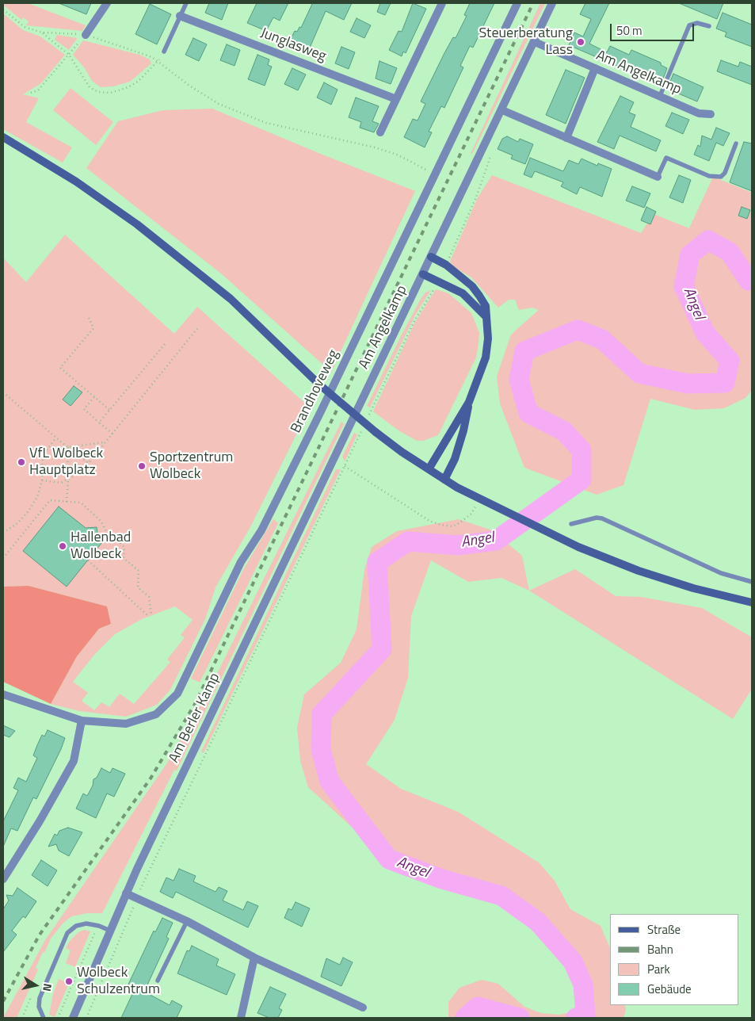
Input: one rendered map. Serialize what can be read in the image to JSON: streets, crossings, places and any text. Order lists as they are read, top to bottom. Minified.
{"streets":{"street":["Junglasweg","Am Angelkamp","Brandhoveweg","Am Berler Kamp"]},"crossings":[["Am Angelkamp","Am Berler Kamp"]],"water":["Angel"],"places":["Steuerberatung Lass","VfL Wolbeck Hauptplatz","Sportzentrum Wolbeck","Hallenbad Wolbeck","Wolbeck Schulzentrum"],"legend":["Straße","Bahn","Park","Gebäude"],"scale_bar":"50 m","north":"right"}
